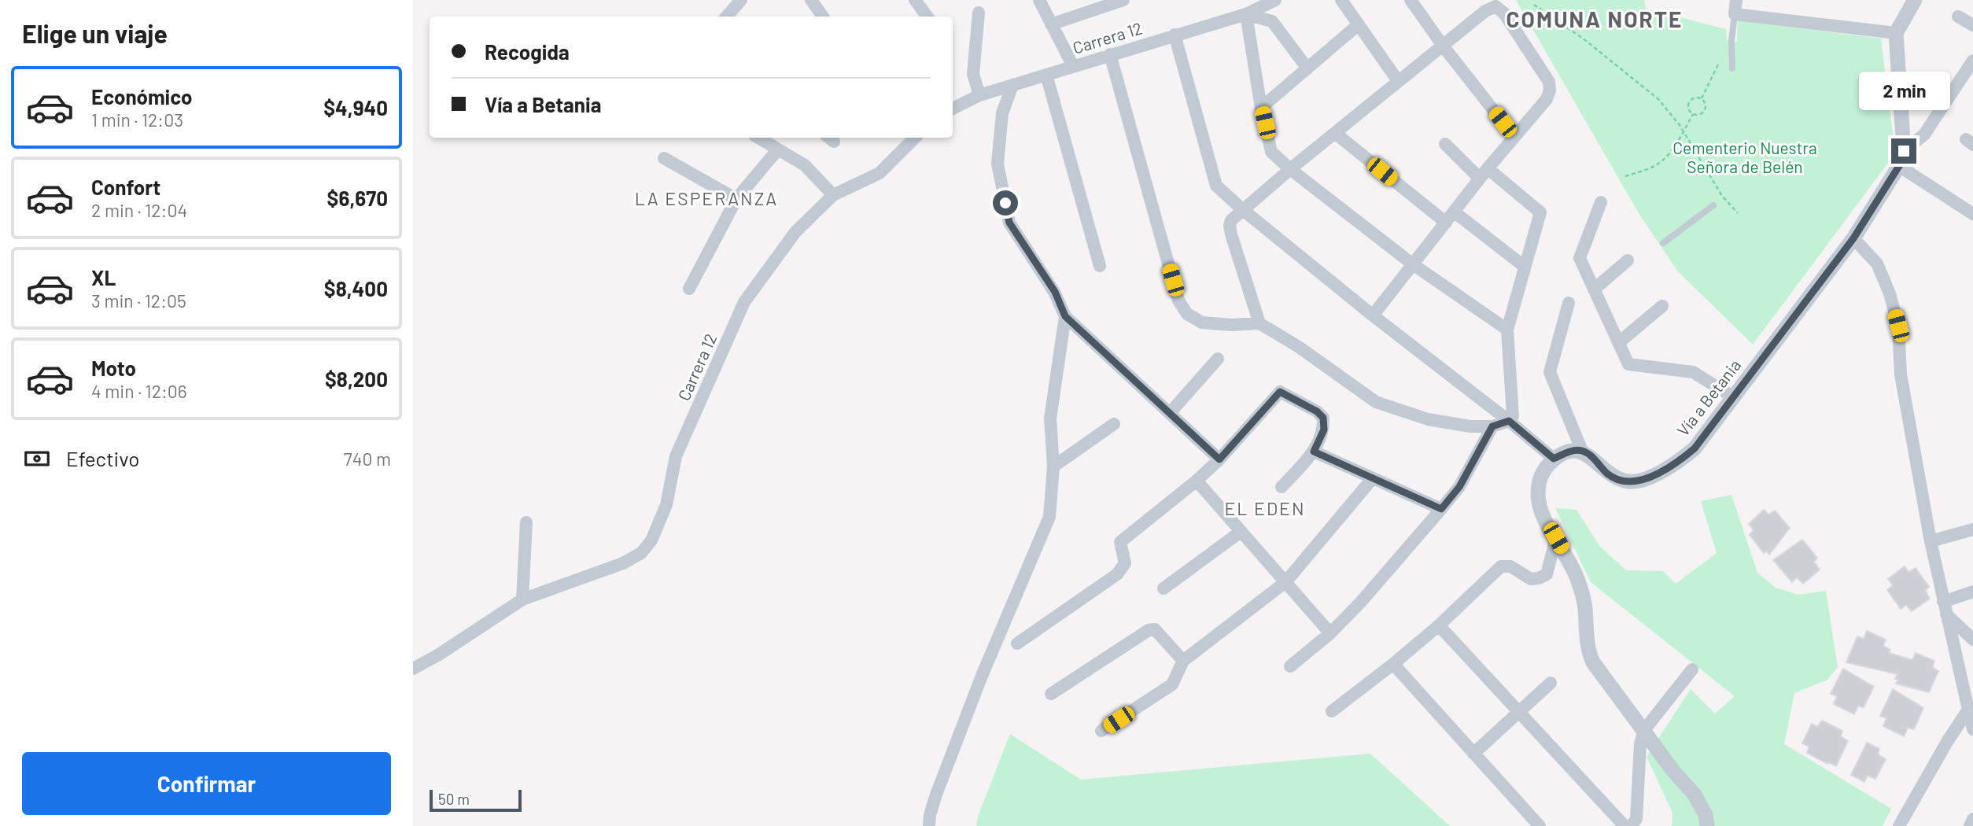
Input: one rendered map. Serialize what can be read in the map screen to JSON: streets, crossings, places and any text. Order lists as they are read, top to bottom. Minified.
{"streets":{"street":["Carrera 12","Vía a Betania"]},"districts":["COMUNA NORTE","LA ESPERANZA","EL EDEN"],"parks":["Cementerio Nuestra Señora de Belén"],"scale_bar":"50 m","page":{"heading":"Elige un viaje","banner":["Recogida","Vía a Betania"],"list":[{"name":"Económico","note":"1 min · 12:03","value":"$4,940"},{"name":"Confort","note":"2 min · 12:04","value":"$6,670"},{"name":"XL","note":"3 min · 12:05","value":"$8,400"},{"name":"Moto","note":"4 min · 12:06","value":"$8,200"}],"bubble":"2 min","pay":["Efectivo","740 m"],"buttons":"Confirmar","scale":"50 m"}}
